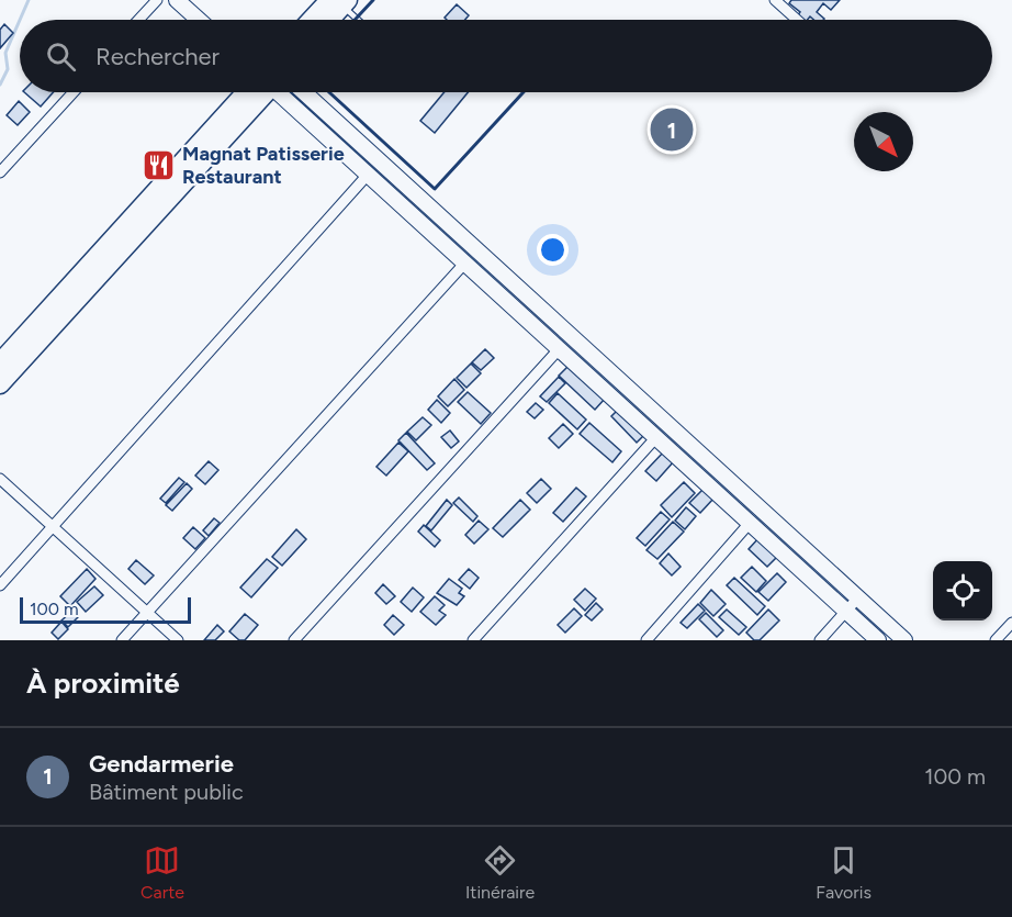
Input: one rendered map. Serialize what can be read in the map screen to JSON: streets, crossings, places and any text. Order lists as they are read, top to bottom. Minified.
{"places":{"restaurant":["Magnat Patisserie Restaurant"]},"scale_bar":"100 m","north":"bottom right","page":{"search":"Rechercher","pins":"1","scale":"100 m","heading":"À proximité","list":[{"mark":"1","name":"Gendarmerie","note":"Bâtiment public","value":"100 m"}],"nav":["Carte","Itinéraire","Favoris"]}}
